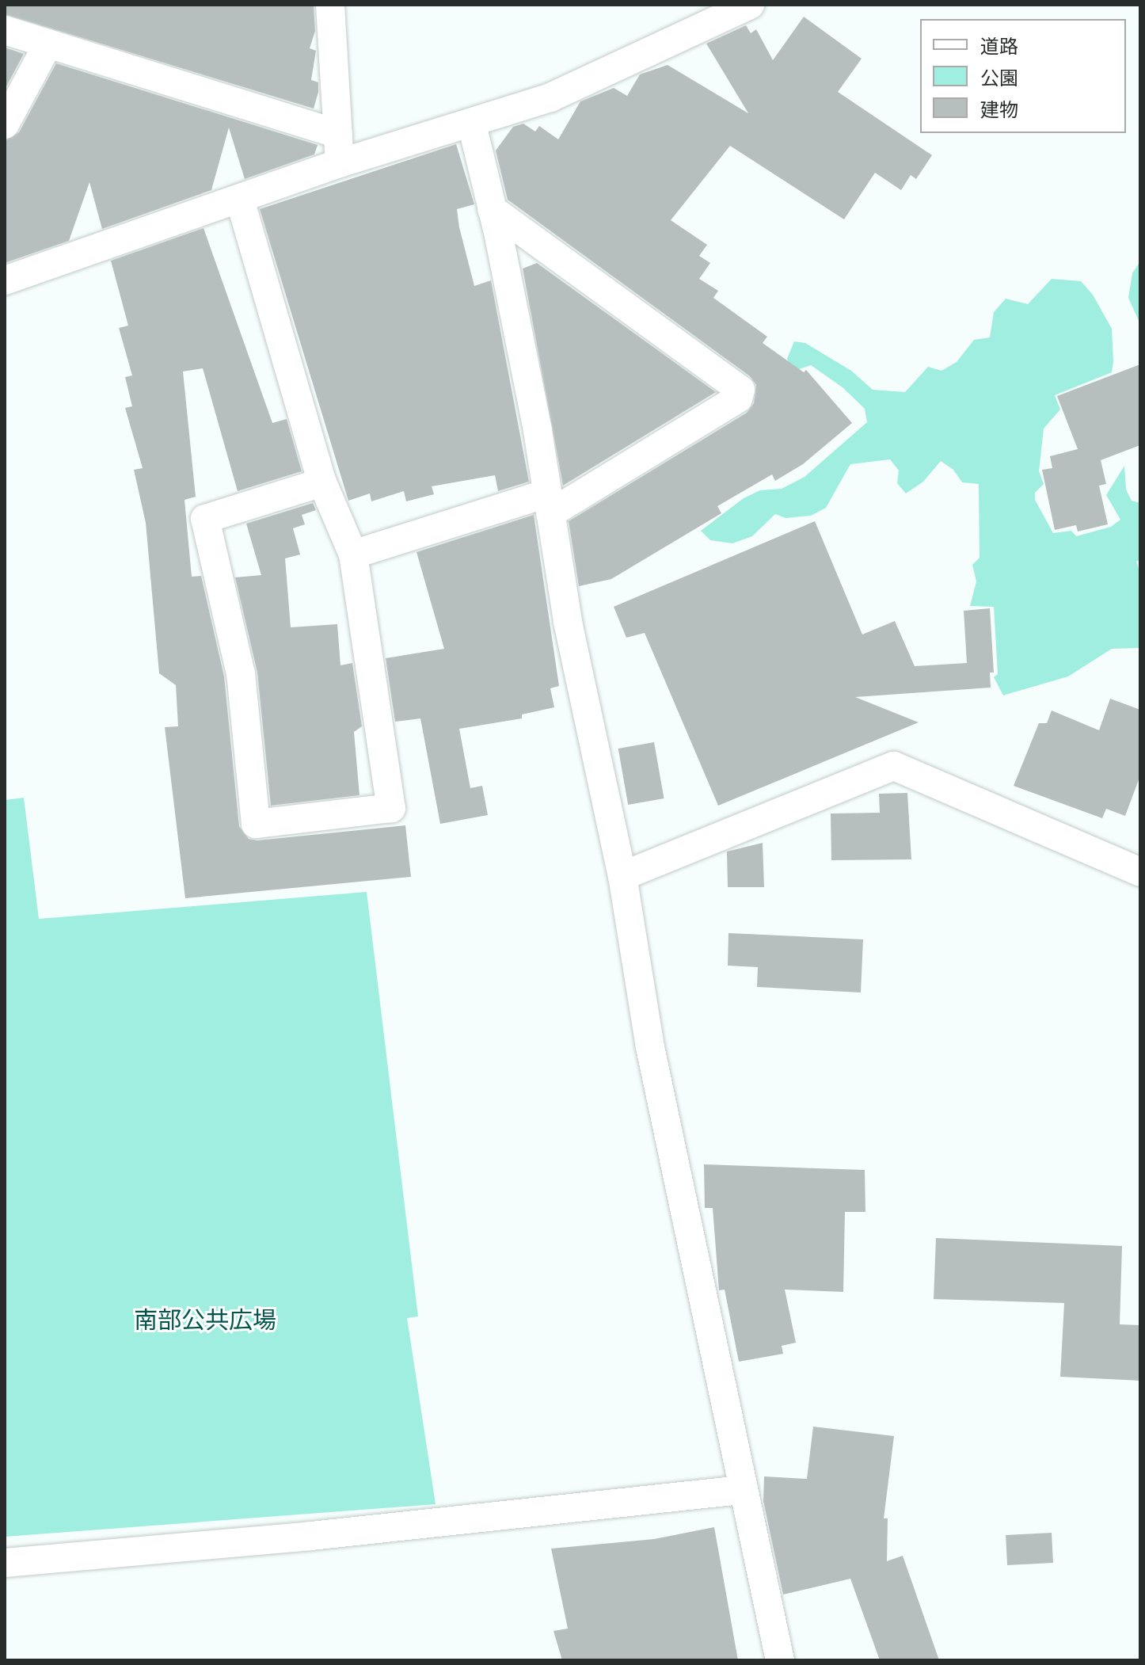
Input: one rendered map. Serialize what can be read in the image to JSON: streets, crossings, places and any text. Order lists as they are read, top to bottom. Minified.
{"parks":["南部公共広場"],"legend":["道路","公園","建物"]}
